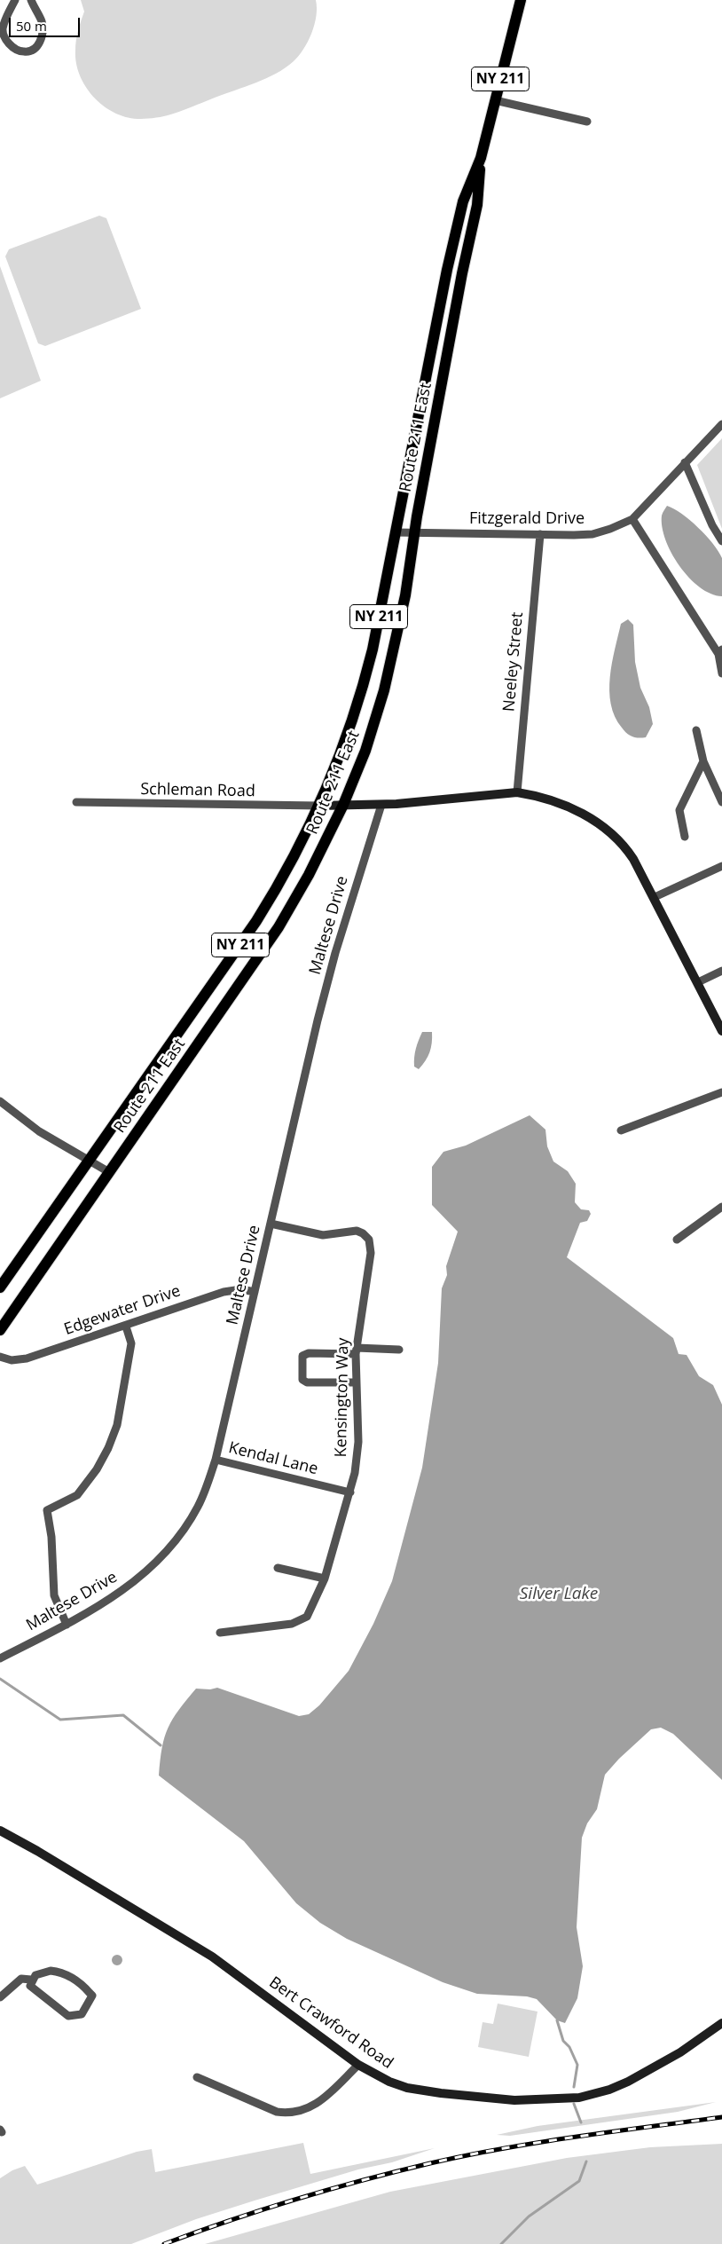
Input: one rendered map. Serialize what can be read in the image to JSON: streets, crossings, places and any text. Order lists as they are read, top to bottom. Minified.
{"streets":{"main road":["NY 211","Route 211 East"],"street":["Fitzgerald Drive","Neeley Street","Schleman Road","Maltese Drive","Edgewater Drive","Kensington Way","Kendal Lane","Bert Crawford Road"]},"crossings":[["Route 211 East","Fitzgerald Drive"],["Route 211 East","Schleman Road"],["Fitzgerald Drive","Neeley Street"],["Maltese Drive","Edgewater Drive"],["Maltese Drive","Kensington Way"],["Maltese Drive","Kendal Lane"],["Kensington Way","Kendal Lane"]],"water":["Silver Lake"],"scale_bar":"50 m"}
